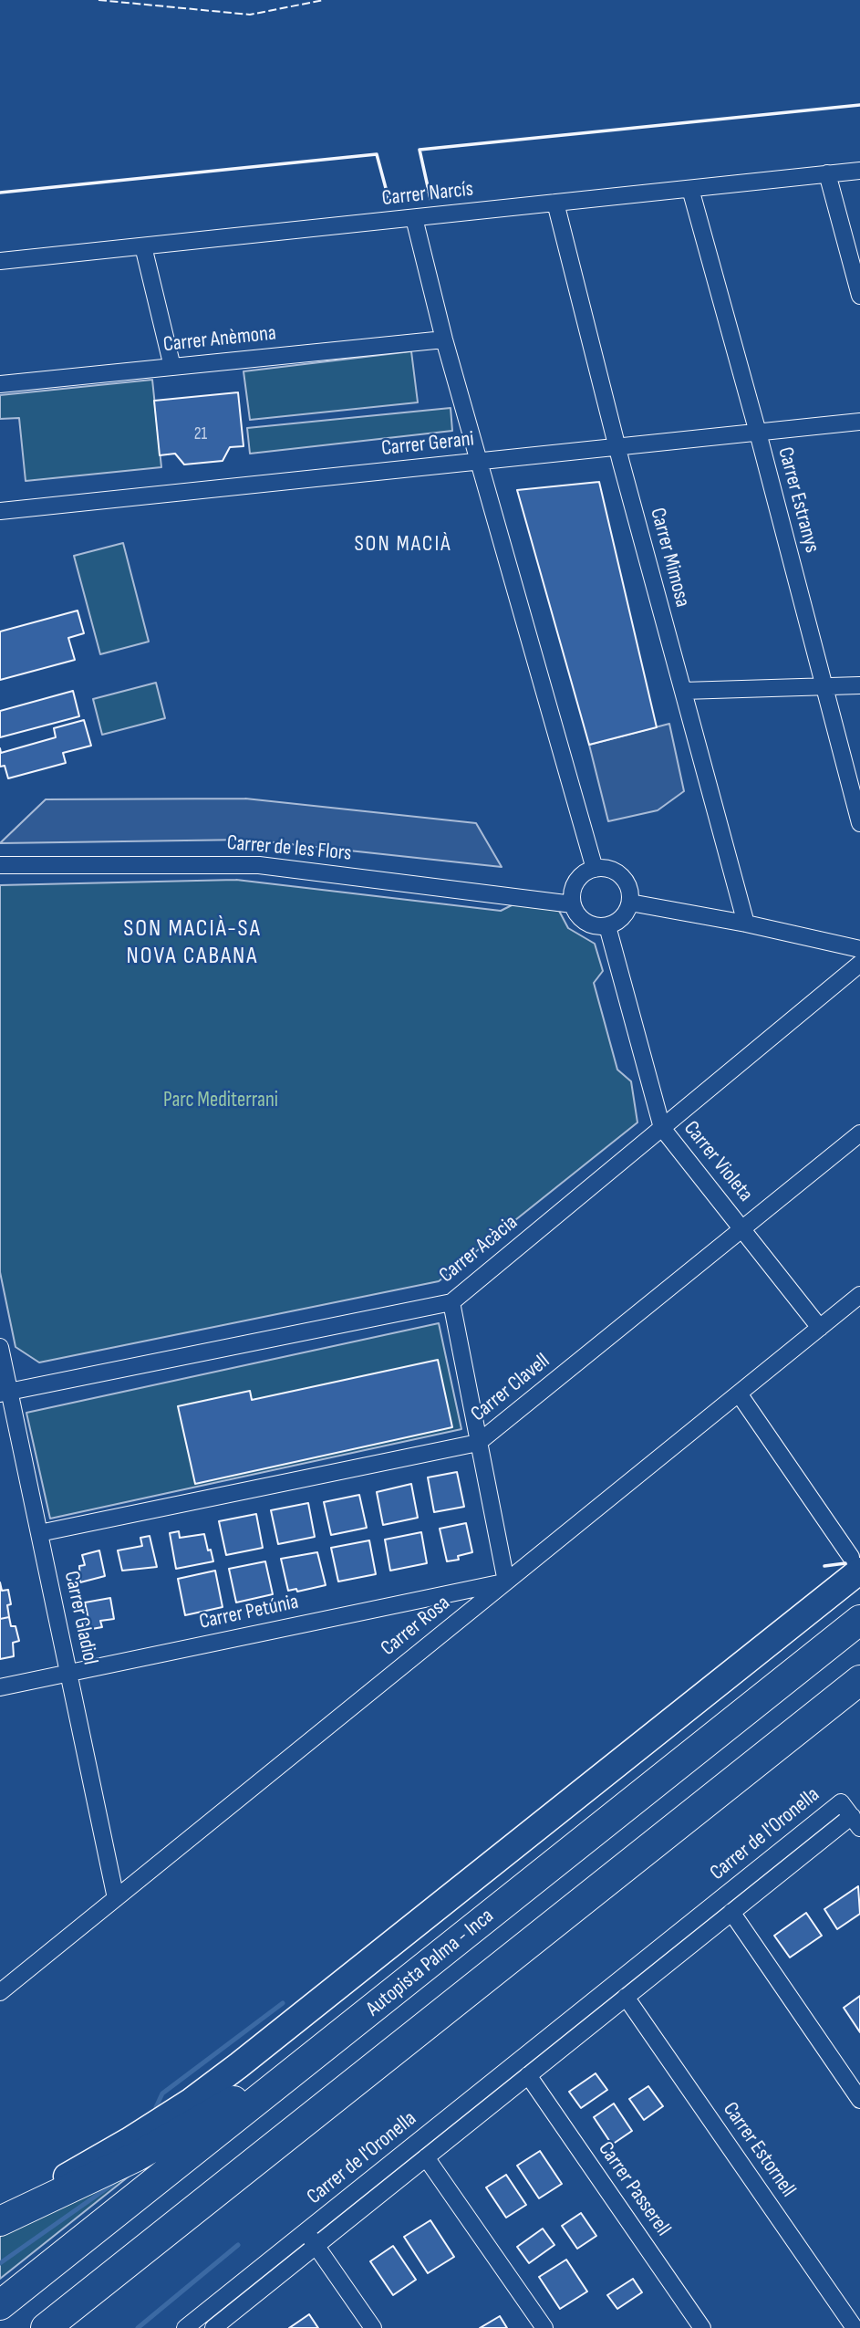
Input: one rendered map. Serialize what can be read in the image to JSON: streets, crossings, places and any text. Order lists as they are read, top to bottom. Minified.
{"streets":{"highway":["Autopista Palma - Inca"],"street":["Carrer Narcís","Carrer Anèmona","Carrer Gerani","Carrer Estranys","Carrer Mimosa","Carrer de les Flors","Carrer Violeta","Carrer Acàcia","Carrer Clavell","Carrer Petúnia","Carrer Gladiol","Carrer Rosa","Carrer de l'Oronella","Carrer Estornell","Carrer Passerell"]},"crossings":[["Carrer Narcís","Carrer Estranys"],["Carrer Narcís","Carrer Mimosa"],["Carrer Gerani","Carrer Estranys"],["Carrer Gerani","Carrer Mimosa"],["Carrer de les Flors","Carrer Violeta"],["Carrer Violeta","Carrer Acàcia"],["Carrer Violeta","Carrer Clavell"],["Carrer Violeta","Carrer Rosa"],["Carrer Acàcia","Carrer Gladiol"],["Carrer Clavell","Carrer Gladiol"],["Carrer Petúnia","Carrer Gladiol"],["Carrer Petúnia","Carrer Rosa"],["Carrer Gladiol","Carrer Rosa"],["Carrer de l'Oronella","Carrer Estornell"],["Carrer de l'Oronella","Carrer Passerell"]],"districts":["SON MACIÀ","SON MACIÀ-SA NOVA CABANA"],"parks":["Parc Mediterrani"],"house_numbers":["21"]}
